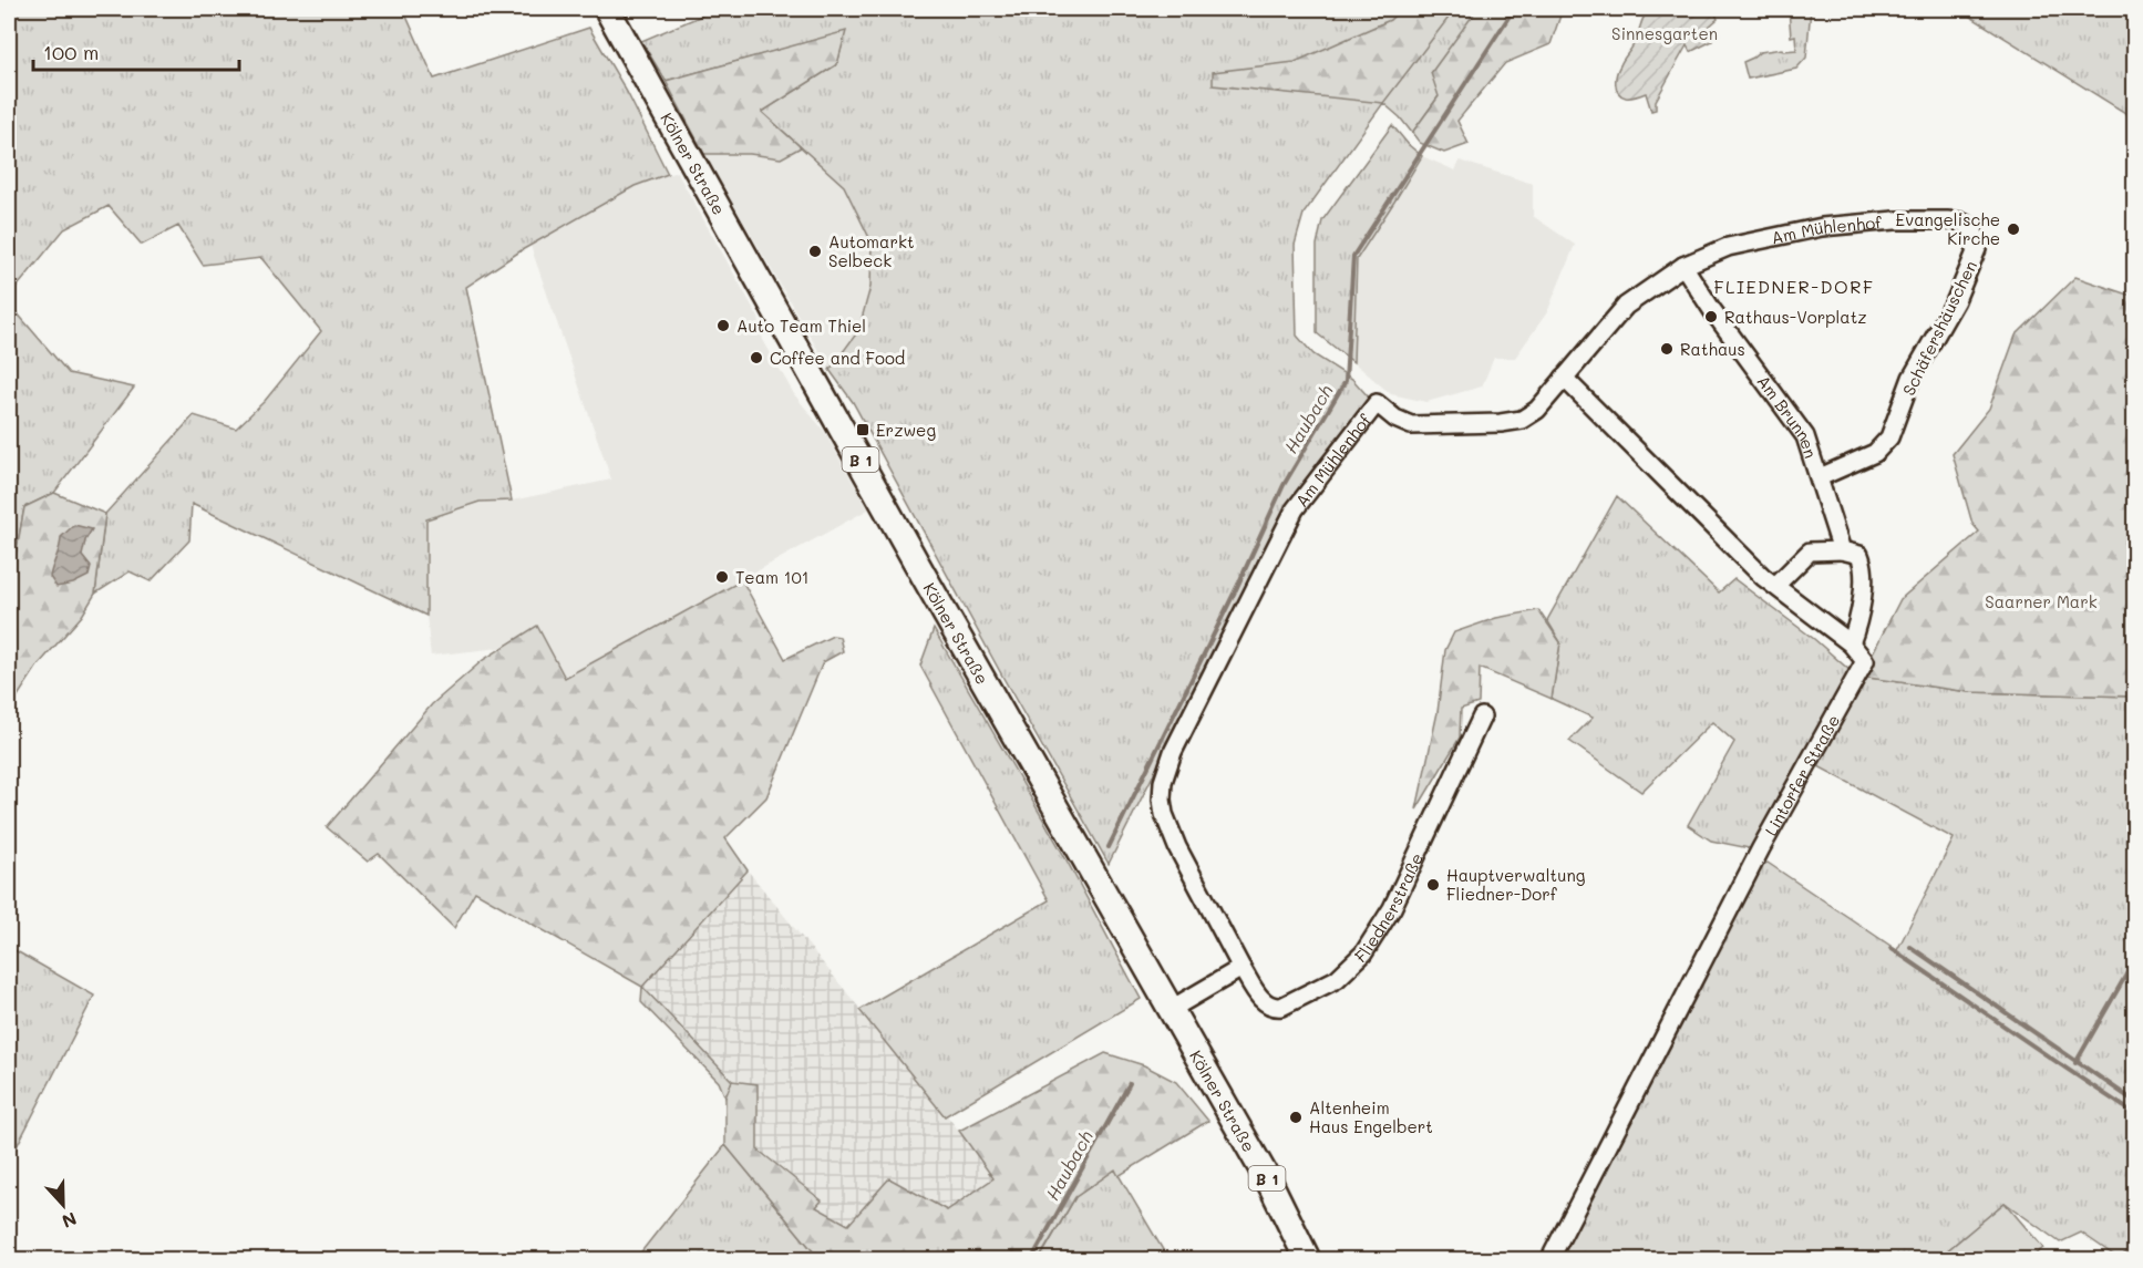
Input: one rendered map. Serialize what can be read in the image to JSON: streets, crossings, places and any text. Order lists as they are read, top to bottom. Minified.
{"streets":{"main road":["Kölner Straße","B 1"],"street":["Am Mühlenhof","Schäfershäuschen","Am Brunnen","Lintorfer Straße","Fliednerstraße"]},"crossings":[["Am Mühlenhof","Schäfershäuschen"],["Am Mühlenhof","Am Brunnen"],["Am Mühlenhof","Fliednerstraße"],["Schäfershäuschen","Am Brunnen"]],"districts":["FLIEDNER-DORF"],"water":["Haubach"],"parks":["Sinnesgarten","Saarner Mark"],"places":{"other":["Evangelische Kirche","Automarkt Selbeck","Rathaus-Vorplatz","Auto Team Thiel","Rathaus","Coffee and Food","Team 101","Hauptverwaltung Fliedner-Dorf","Altenheim Haus Engelbert"],"transit":["Erzweg"]},"scale_bar":"100 m","north":"bottom"}
